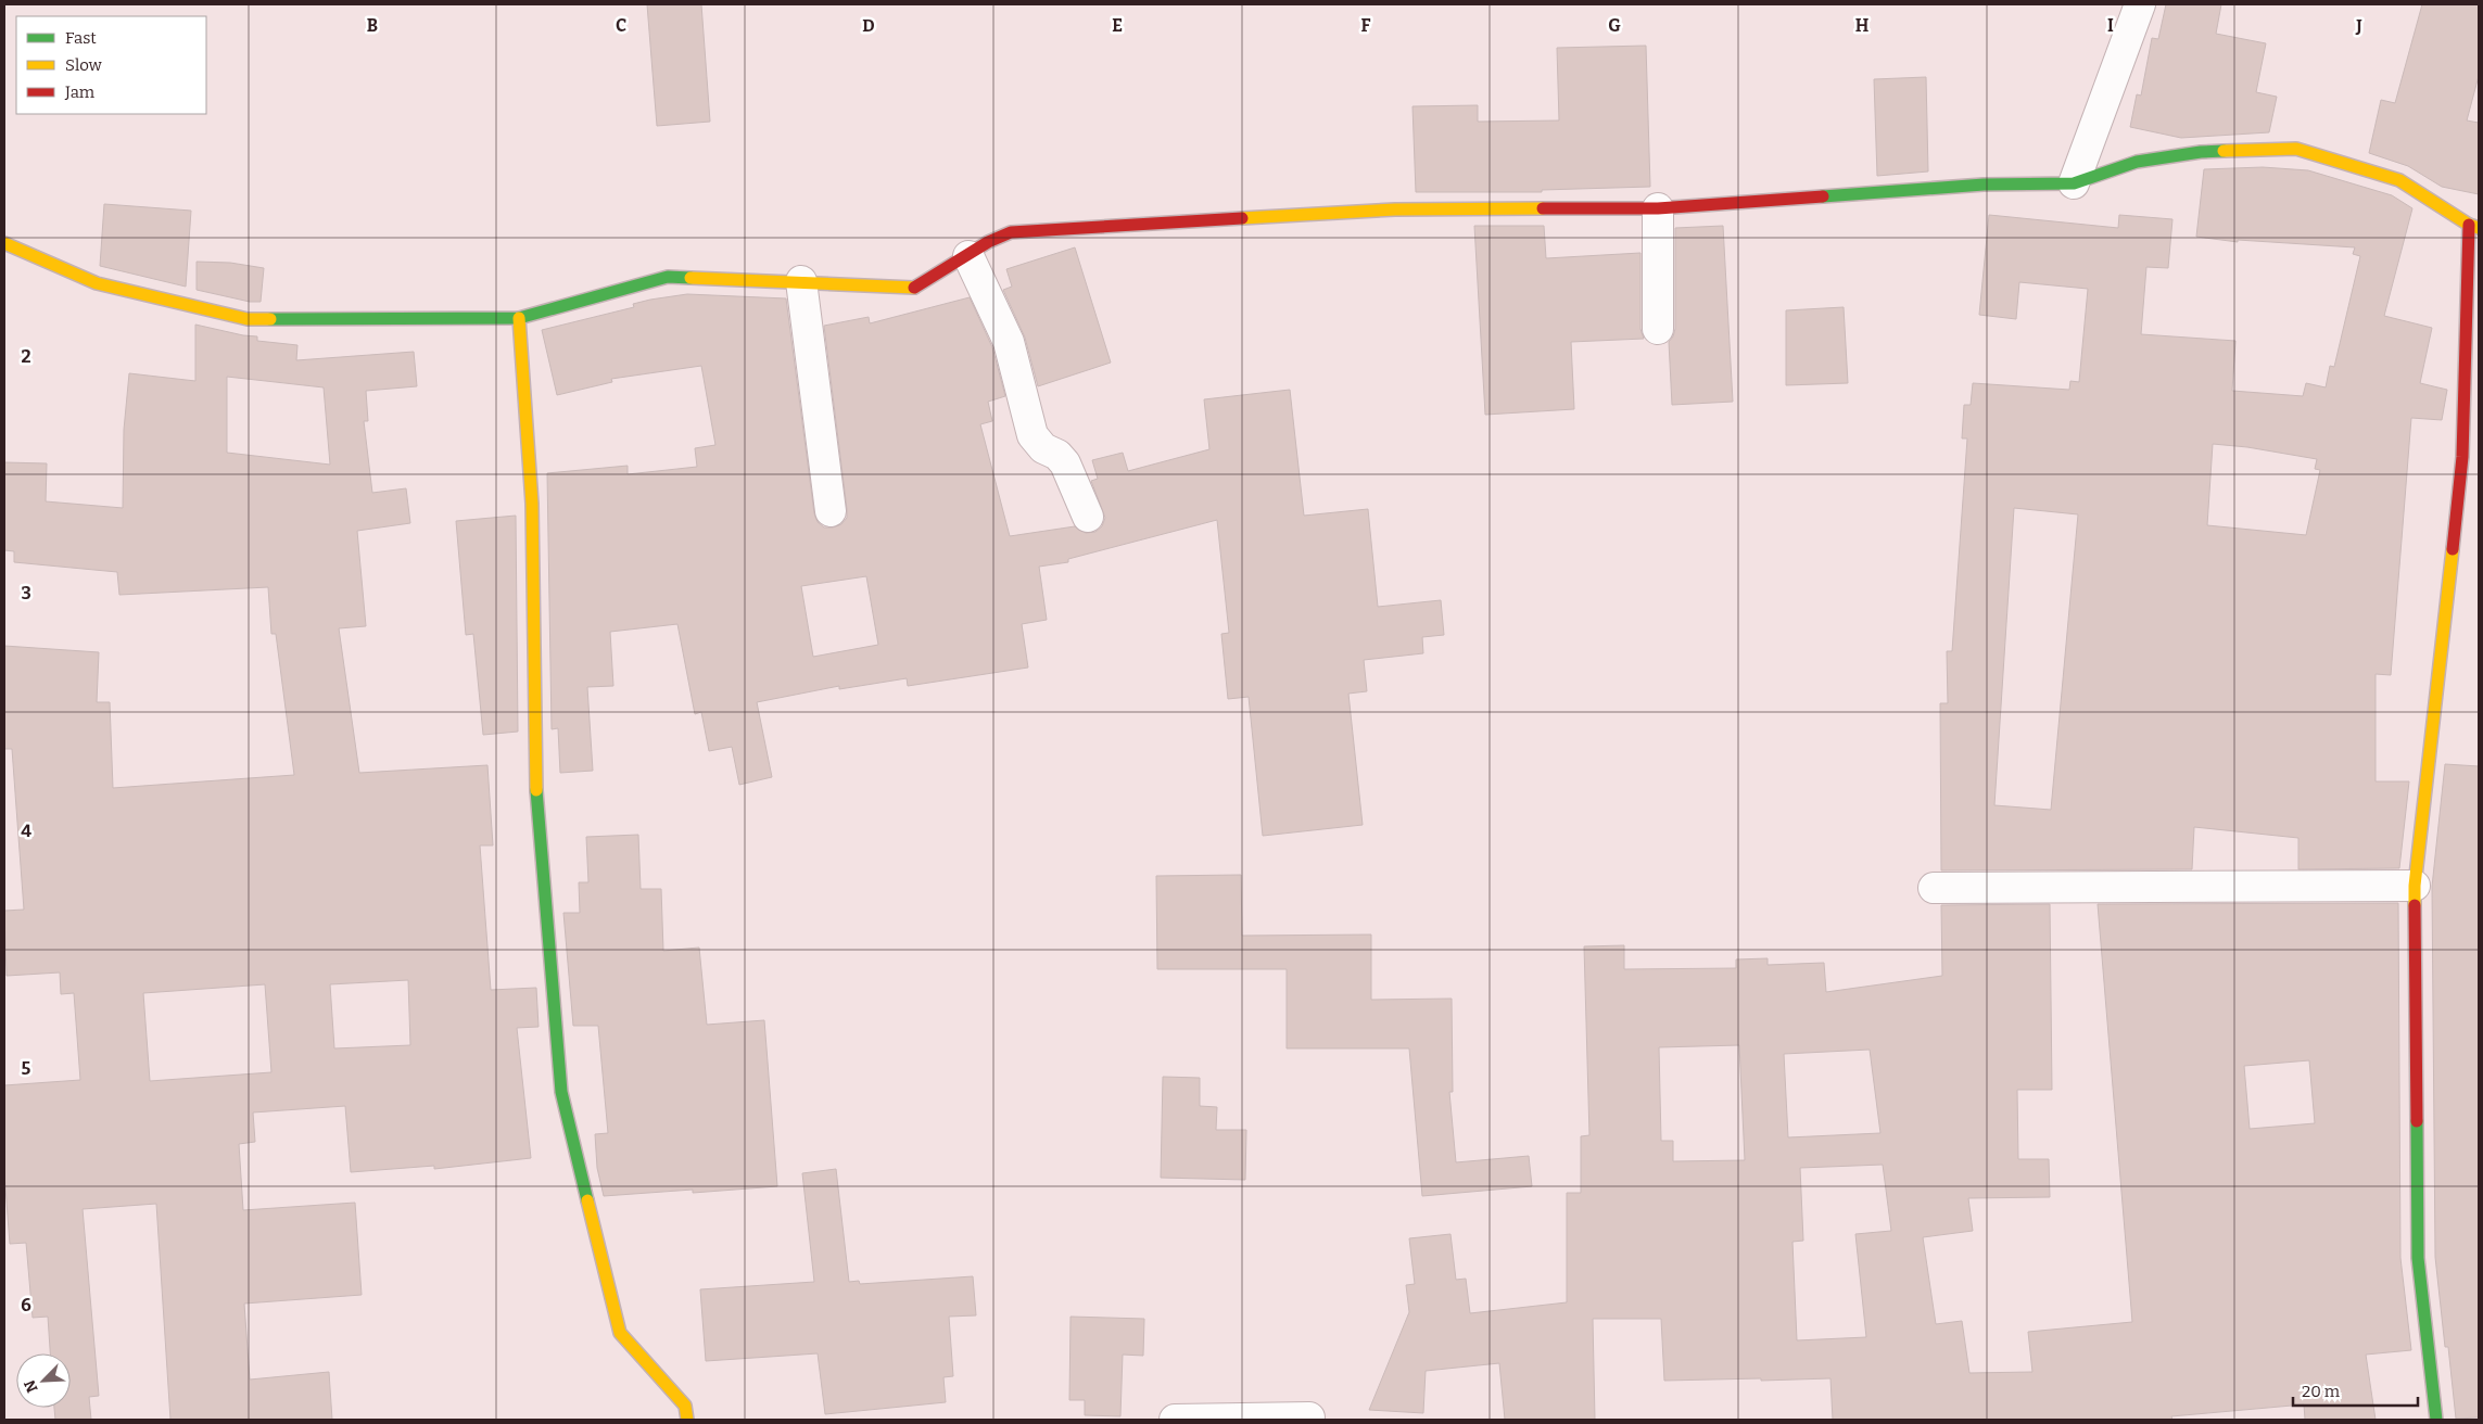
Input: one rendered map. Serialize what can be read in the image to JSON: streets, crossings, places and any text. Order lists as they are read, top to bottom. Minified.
{"legend":["Fast","Slow","Jam"],"scale_bar":"20 m","north":"bottom left","grid":{"columns":["B","C","D","E","F","G","H","I","J"],"rows":["2","3","4","5","6"]}}
